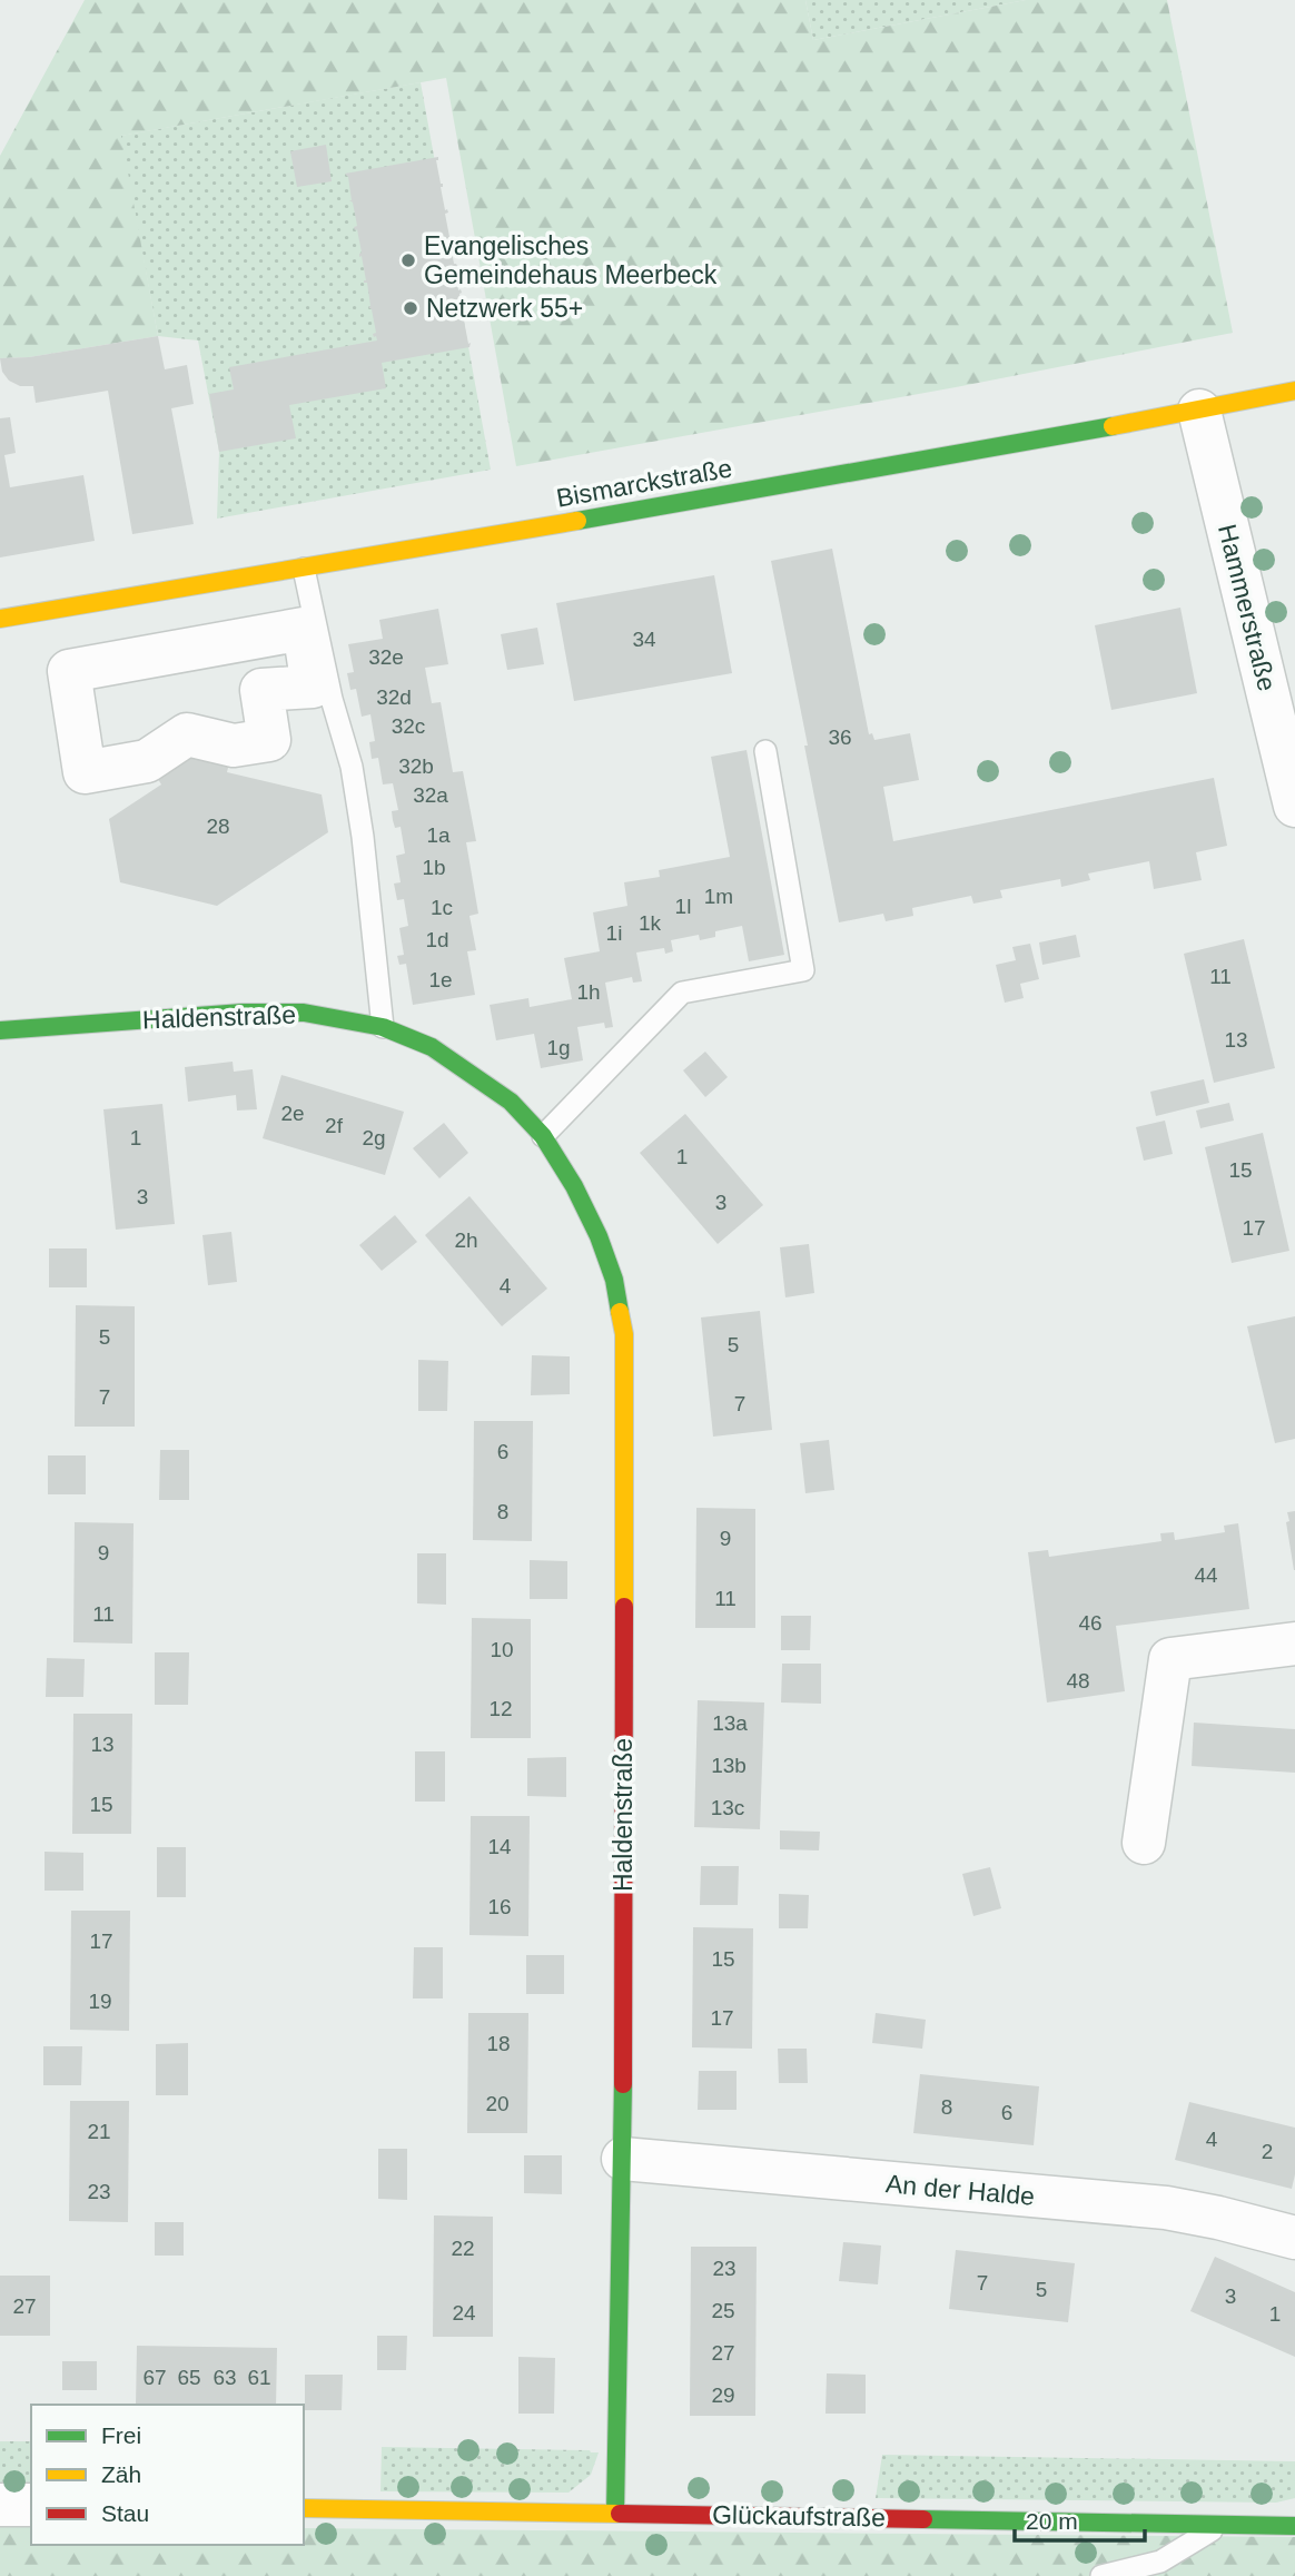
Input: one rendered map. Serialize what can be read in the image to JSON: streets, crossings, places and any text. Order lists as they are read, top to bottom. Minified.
{"streets":{"street":["Bismarckstraße","Hammerstraße","Haldenstraße","An der Halde","Glückaufstraße"]},"crossings":[["Bismarckstraße","Hammerstraße"],["Haldenstraße","An der Halde"],["Haldenstraße","Glückaufstraße"]],"places":["Evangelisches Gemeindehaus Meerbeck","Netzwerk 55+"],"house_numbers":["34","32e","32d","32c","36","32b","32a","28","1a","1b","1m","1l","1c","1k","1i","1d","11","1e","1h","13","1g","2e","2f","1","2g","1","15","3","3","17","2h","4","5","5","7","7","6","8","9","9","44","11","11","46","10","48","12","13a","13","13b","15","13c","14","16","17","15","19","17","18","20","8","6","21","4","2","23","22","23","7","5","3","27","25","24","1","27","67","65","63","61","29"],"legend":["Frei","Zäh","Stau"],"scale_bar":"20 m"}
